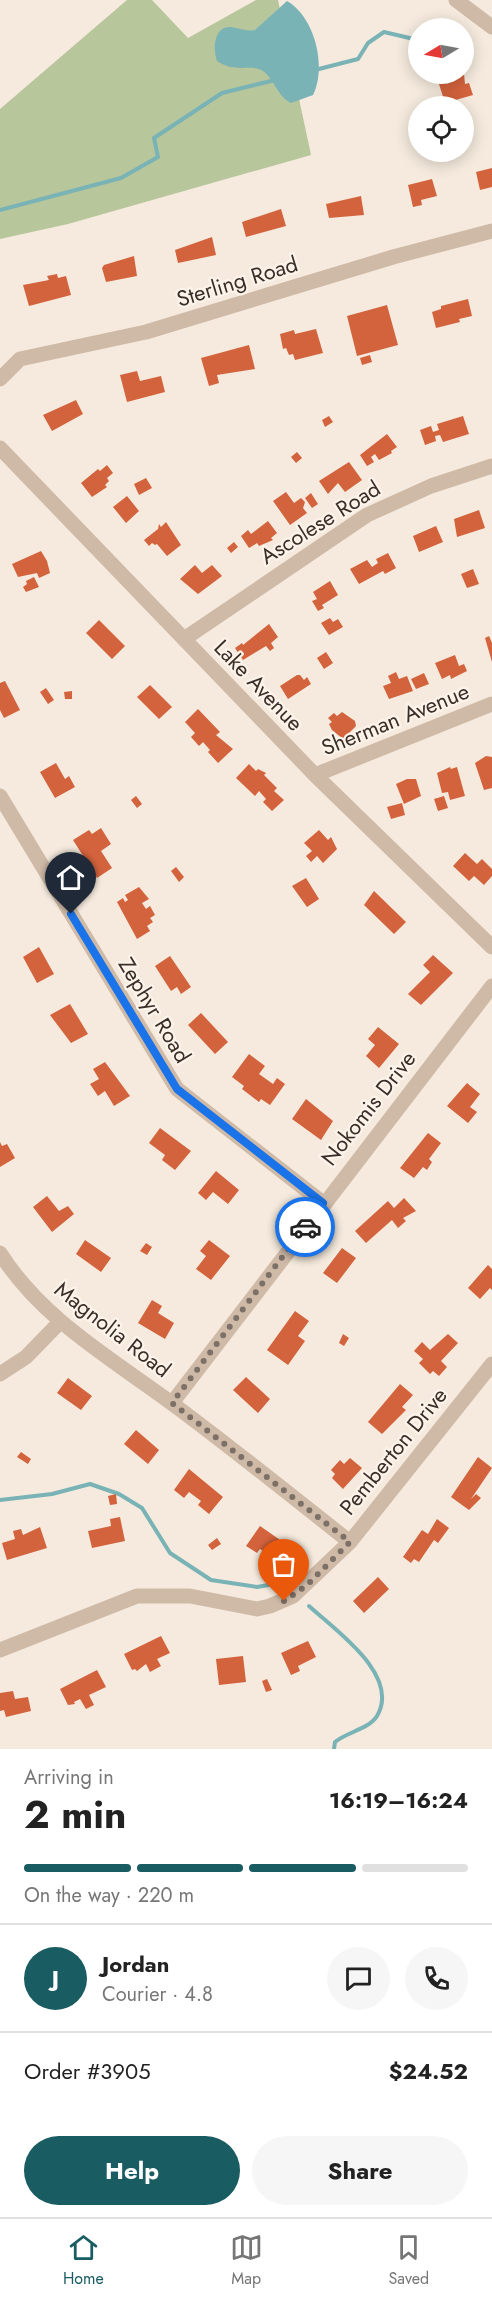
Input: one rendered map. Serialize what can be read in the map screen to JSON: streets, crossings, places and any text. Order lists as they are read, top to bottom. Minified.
{"streets":{"street":["Sterling Road","Ascolese Road","Lake Avenue","Sherman Avenue","Zephyr Road","Nokomis Drive","Magnolia Road","Pemberton Drive"]},"crossings":[["Ascolese Road","Lake Avenue"],["Lake Avenue","Sherman Avenue"],["Zephyr Road","Nokomis Drive"],["Nokomis Drive","Magnolia Road"],["Magnolia Road","Pemberton Drive"]],"north":"left","page":{"heading":["2 min","Arriving in","16:19–16:24"],"panel":["Jordan","Courier · 4.8","Order #3905","$24.52"],"bar":"On the way · 220 m","round":"J","buttons":["Help","Share"],"tabs":["Home","Map","Saved"]}}
